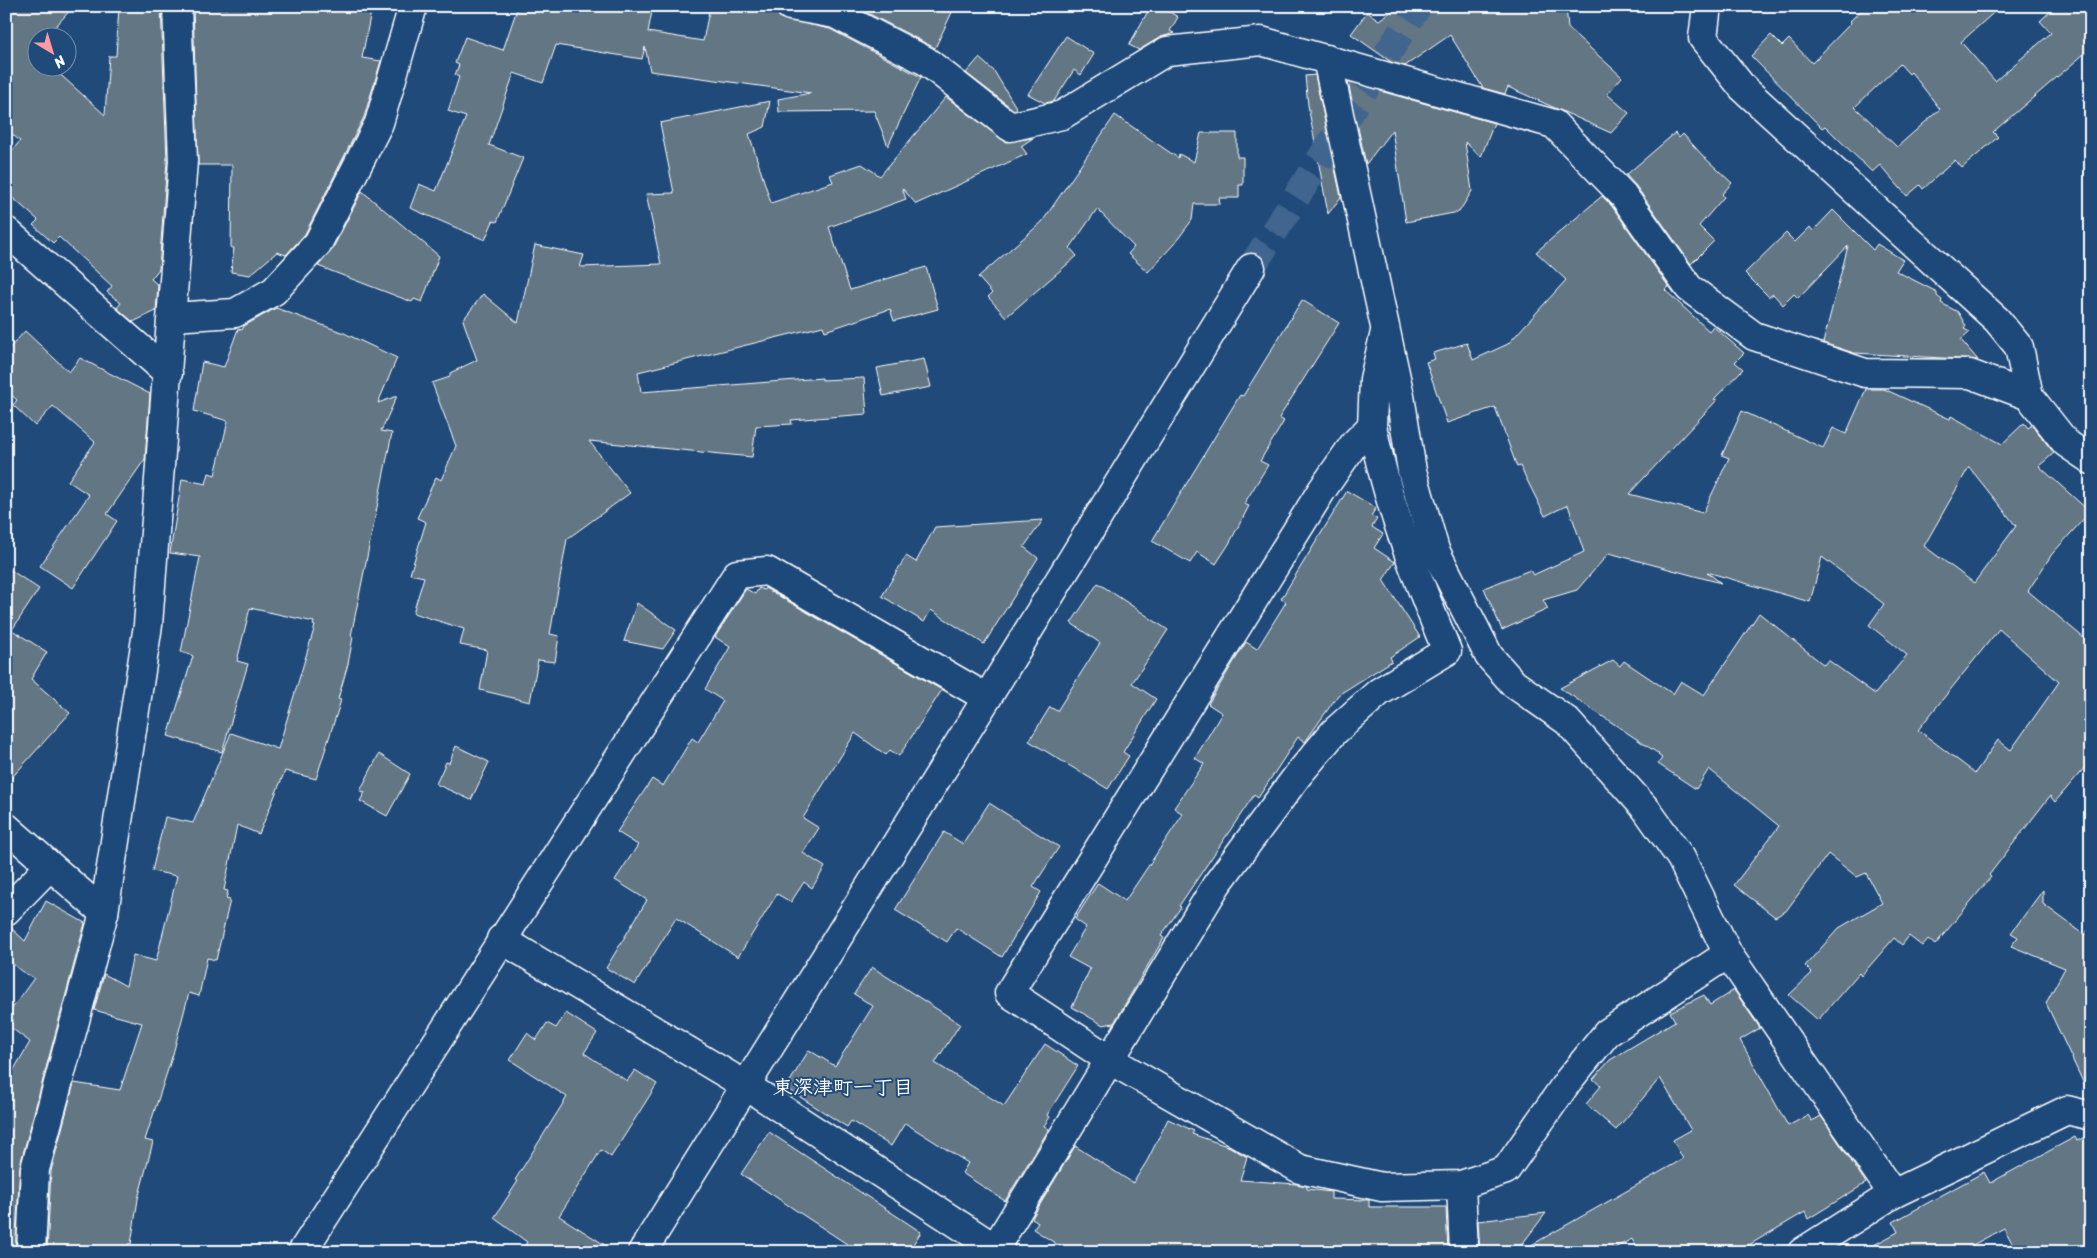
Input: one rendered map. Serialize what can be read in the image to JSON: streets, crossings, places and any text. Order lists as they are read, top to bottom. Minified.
{"districts":["東深津町一丁目"],"north":"bottom right"}
